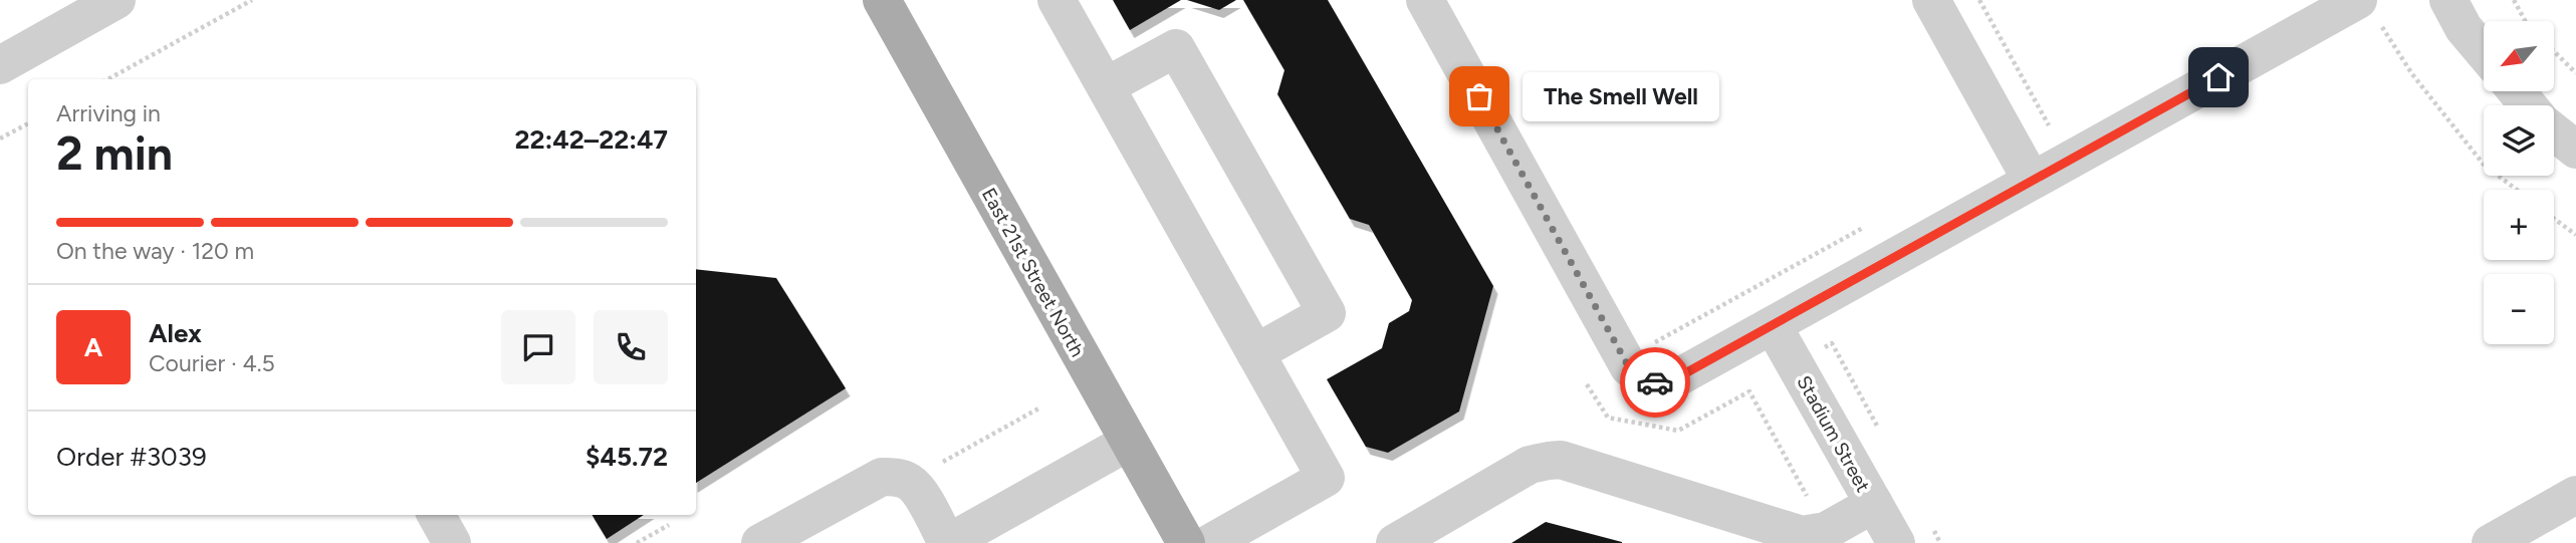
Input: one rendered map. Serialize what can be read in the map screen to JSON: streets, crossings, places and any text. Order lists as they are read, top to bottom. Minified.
{"streets":{"main road":["East 21st Street North"],"street":["Stadium Street"]},"places":["The Smell Well"],"north":"bottom left","page":{"map_buttons":["+","−"],"bubble":"The Smell Well","heading":["2 min","Arriving in","22:42–22:47"],"panel":["Alex","Courier · 4.5","Order #3039","$45.72"],"bar":"On the way · 120 m","round":"A"}}
